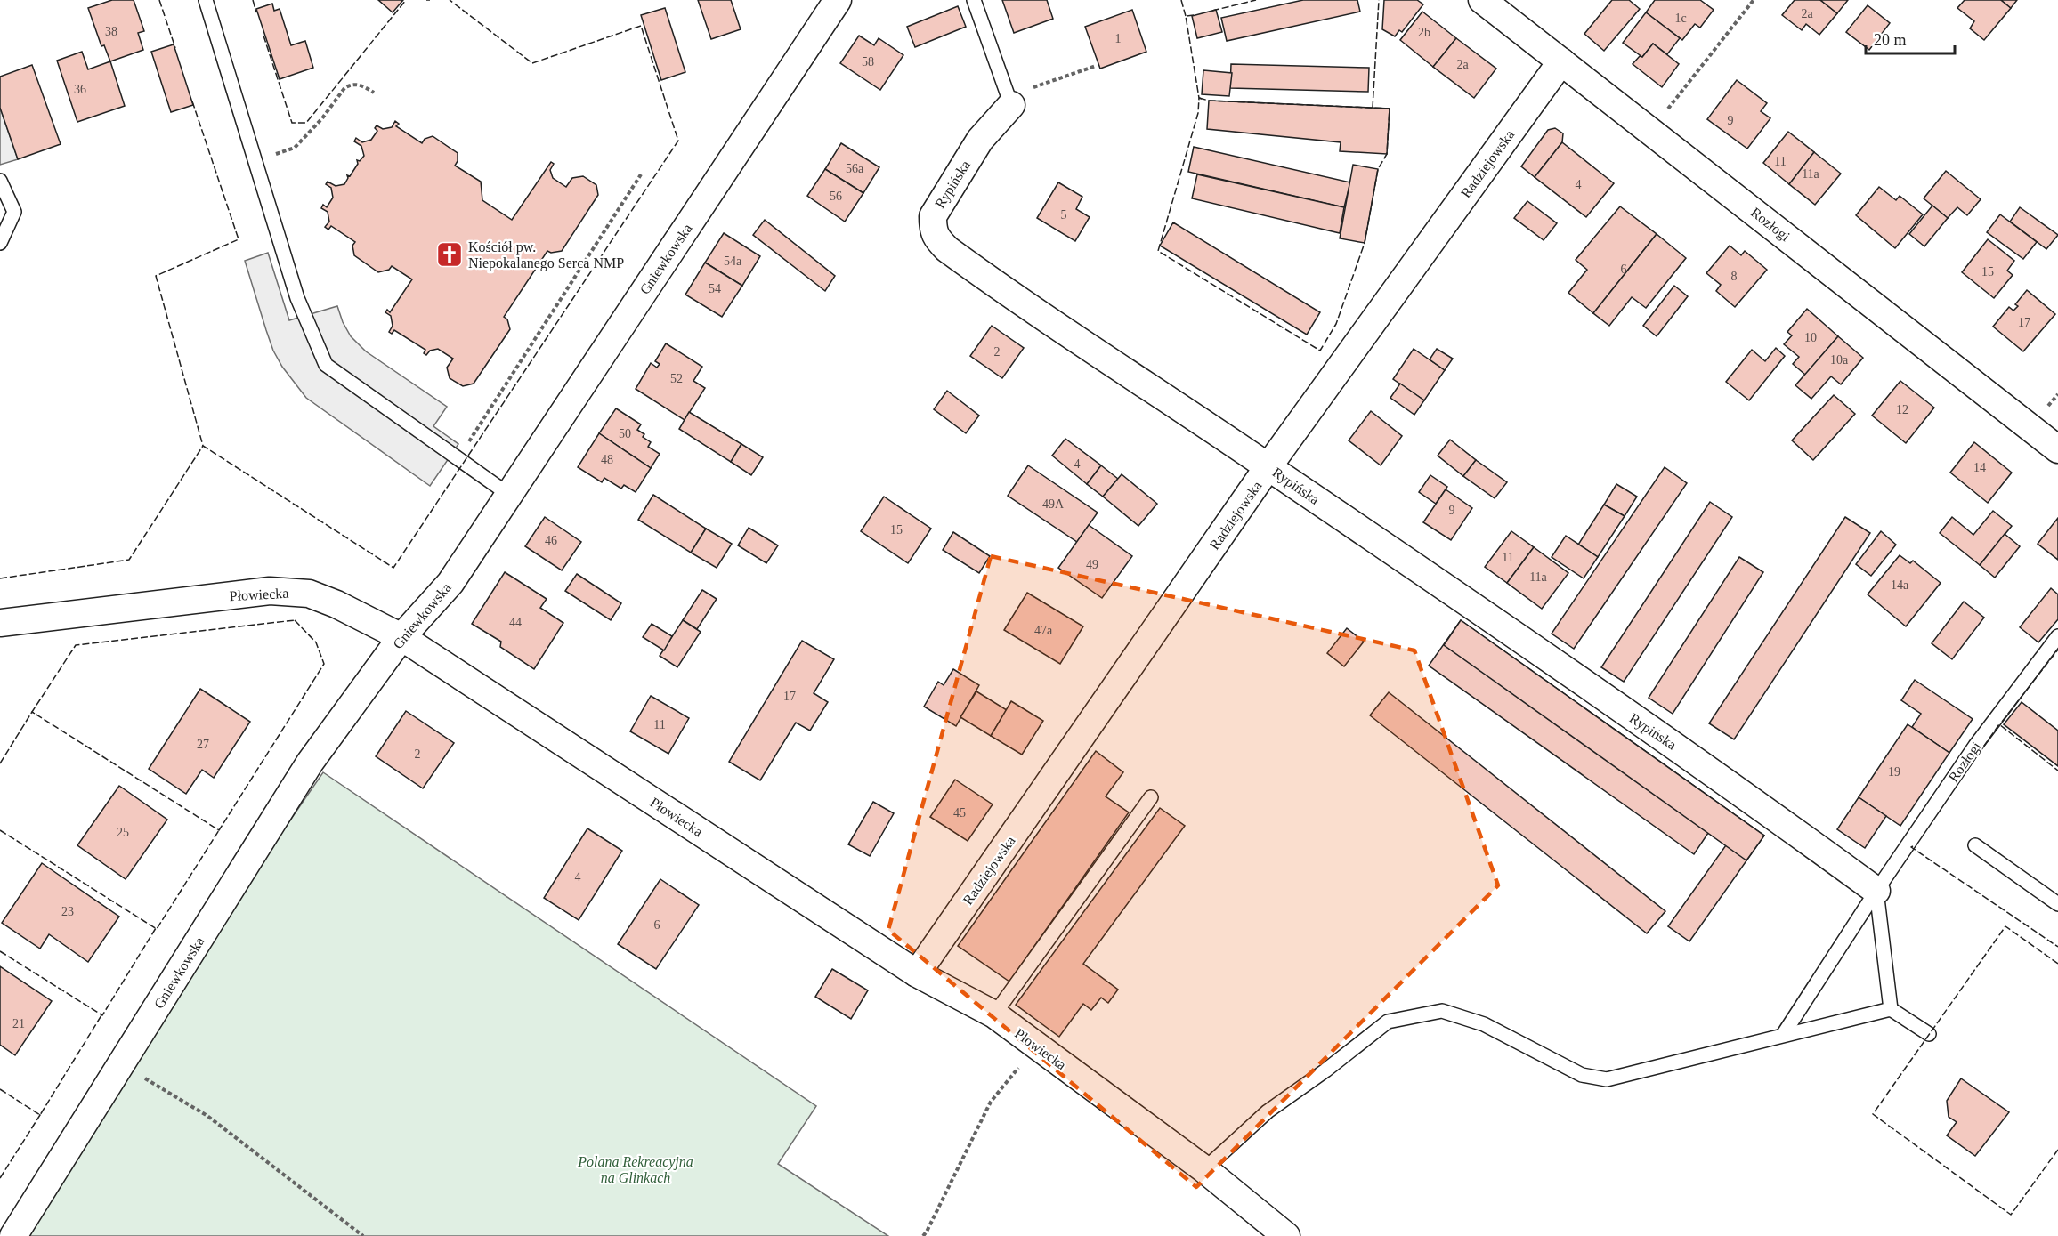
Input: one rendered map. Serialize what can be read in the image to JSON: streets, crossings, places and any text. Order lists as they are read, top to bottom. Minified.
{"streets":{"street":["Radziejowska","Rypińska","Rozłogi","Gniewkowska","Płowiecka"]},"crossings":[["Radziejowska","Rypińska"],["Radziejowska","Rozłogi"],["Radziejowska","Płowiecka"],["Rypińska","Rozłogi"],["Gniewkowska","Płowiecka"]],"parks":["Polana Rekreacyjna na Glinkach"],"places":{"church":["Kościół pw. Niepokalanego Serca NMP"]},"house_numbers":["2a","1c","38","2b","1","58","2a","36","9","11","56a","11a","4","56","5","54a","6","15","8","54","17","10","2","10a","52","12","50","48","4","14","49A","9","15","46","11","49","11a","14a","44","47a","17","11","27","2","19","45","25","4","23","6","21"],"scale_bar":"20 m"}
